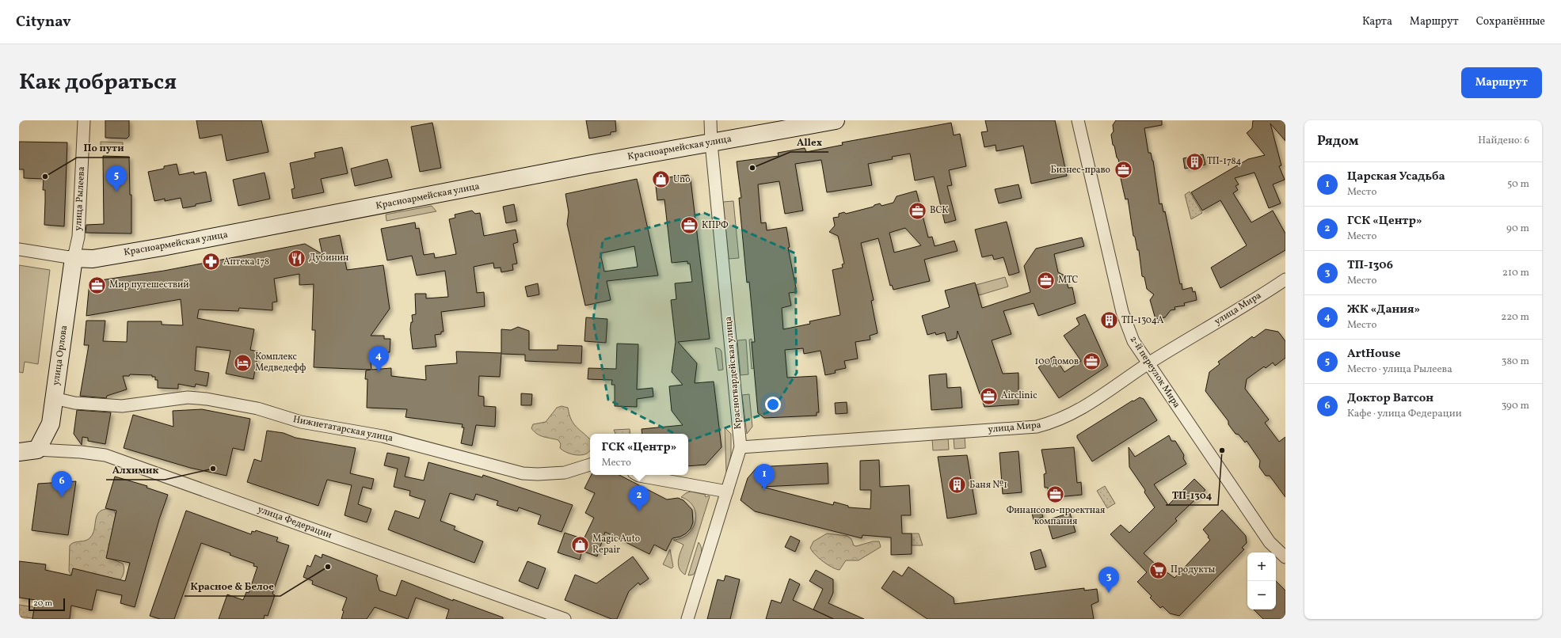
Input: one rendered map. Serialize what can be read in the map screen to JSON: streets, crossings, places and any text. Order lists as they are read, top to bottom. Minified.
{"streets":{"main road":["Красноармейская улица","улица Орлова","улица Федерации"],"street":["улица Рылеева","улица Мира","2-й переулок Мира","Красногвардейская улица","Нижнетатарская улица"]},"crossings":[["Красноармейская улица","улица Рылеева"],["Красноармейская улица","улица Орлова"],["Красноармейская улица","Красногвардейская улица"],["улица Рылеева","улица Орлова"],["улица Мира","2-й переулок Мира"],["улица Мира","Красногвардейская улица"],["улица Орлова","Нижнетатарская улица"],["улица Орлова","улица Федерации"]],"places":{"building":["ТП-1784","ТП-1304А","Баня №1"],"other":["Allex","По пути","ТП-1304","Алхимик","Красное & Белое"],"office":["Бизнес-право","ВСК","КПРФ","МТС","Мир путешествий","100 домов","Airclinic","Финансово-проектная компания"],"shop":["Uno","Magic Auto Repair"],"restaurant":["Дубинин"],"pharmacy":["Аптека 178"],"hotel":["Комплекс Медведефф"],"supermarket":["Продукты"]},"scale_bar":"20 m","page":{"header":"Citynav","nav":["Карта","Маршрут","Сохранённые"],"title":"Как добраться","buttons":"Маршрут","heading":["Рядом","Найдено: 6"],"list":[{"mark":"1","name":"Царская Усадьба","note":"Место","value":"50 m"},{"mark":"2","name":"ГСК «Центр»","note":"Место","value":"90 m"},{"mark":"3","name":"ТП-1306","note":"Место","value":"210 m"},{"mark":"4","name":"ЖК «Дания»","note":"Место","value":"220 m"},{"mark":"5","name":"ArtHouse","note":"Место · улица Рылеева","value":"380 m"},{"mark":"6","name":"Доктор Ватсон","note":"Кафе · улица Федерации","value":"390 m"}],"pins":["5","4","1","6","2","3"],"popup":["ГСК «Центр»","Место"],"map_buttons":["+","−"],"scale":"20 m"}}
